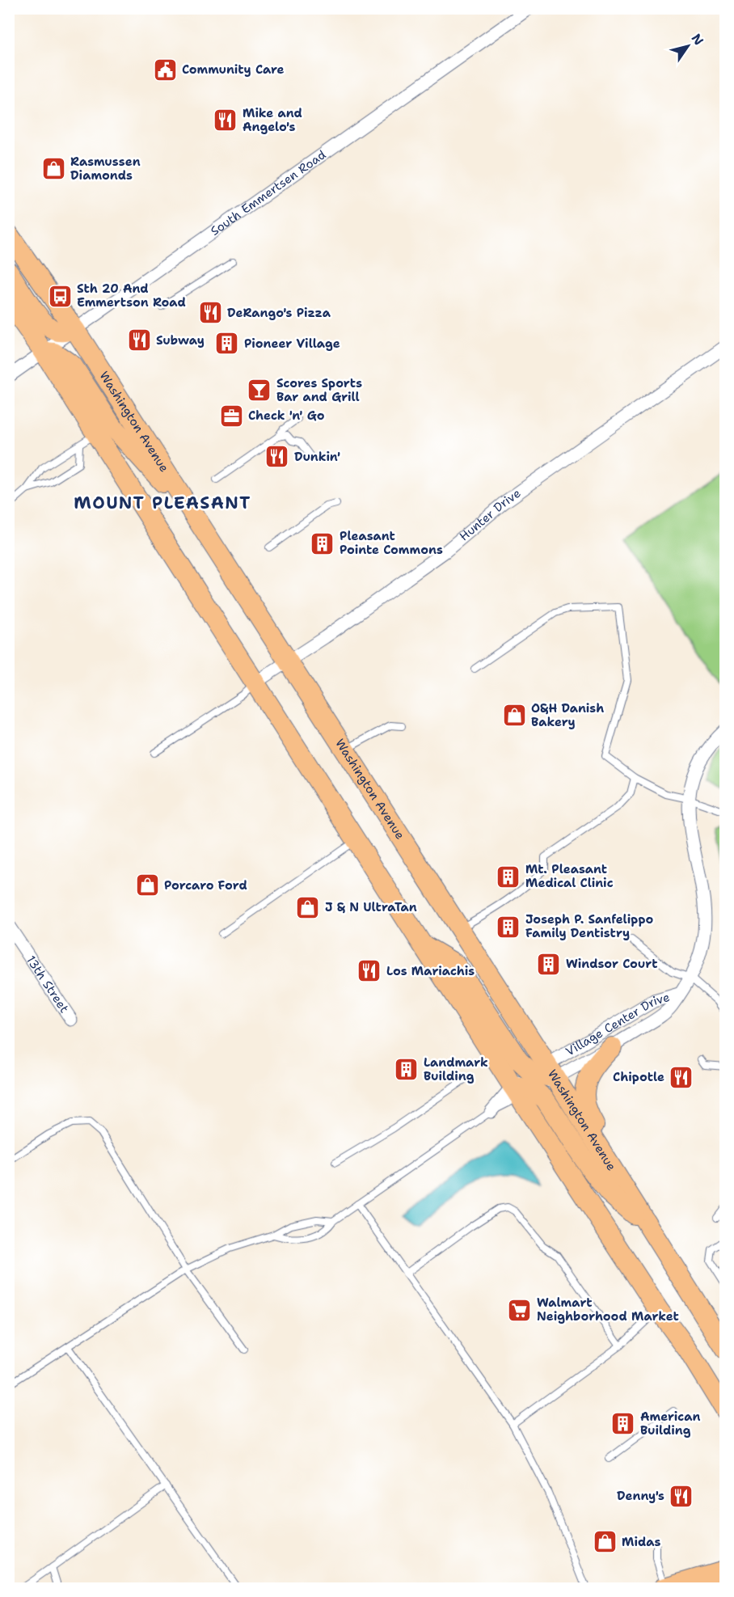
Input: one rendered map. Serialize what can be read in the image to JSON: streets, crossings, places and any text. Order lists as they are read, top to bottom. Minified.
{"streets":{"main road":["Washington Avenue"],"street":["South Emmertsen Road","Hunter Drive","13th Street","Village Center Drive"]},"crossings":[["South Emmertsen Road","Washington Avenue"],["Washington Avenue","Hunter Drive"],["Washington Avenue","Village Center Drive"]],"districts":["MOUNT PLEASANT"],"places":{"public building":["Community Care"],"restaurant":["Mike and Angelo's","DeRango's Pizza","Subway","Dunkin'","Los Mariachis","Chipotle","Denny's"],"shop":["Rasmussen Diamonds","O&H Danish Bakery","Porcaro Ford","J & N UltraTan","Midas"],"bus stop":["Sth 20 And Emmertson Road"],"building":["Pioneer Village","Pleasant Pointe Commons","Mt. Pleasant Medical Clinic","Joseph P. Sanfelippo Family Dentistry","Windsor Court","Landmark Building","American Building"],"bar":["Scores Sports Bar and Grill"],"office":["Check 'n' Go"],"supermarket":["Walmart Neighborhood Market"]},"north":"top right"}
